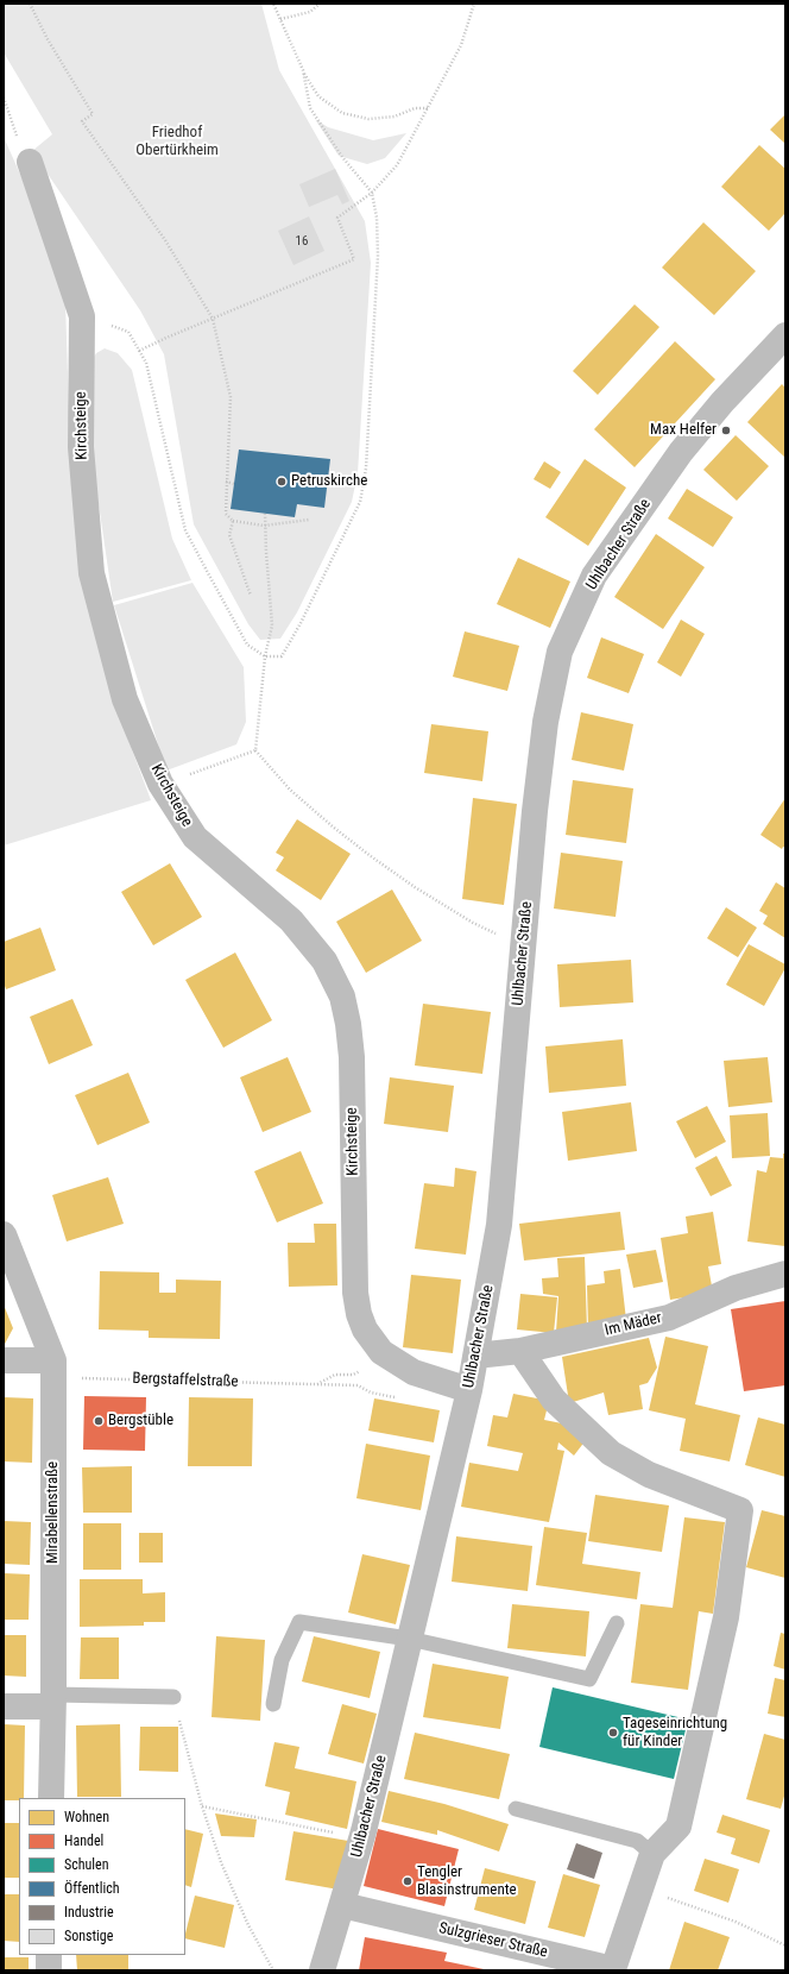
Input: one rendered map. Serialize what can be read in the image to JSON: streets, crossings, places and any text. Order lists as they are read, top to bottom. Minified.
{"streets":{"street":["Kirchsteige","Uhlbacher Straße","Im Mäder","Mirabellenstraße","Sulzgrieser Straße"],"path":["Bergstaffelstraße"]},"crossings":[["Kirchsteige","Uhlbacher Straße"],["Uhlbacher Straße","Im Mäder"],["Uhlbacher Straße","Sulzgrieser Straße"],["Im Mäder","Sulzgrieser Straße"],["Bergstaffelstraße","Mirabellenstraße"]],"parks":["Friedhof Obertürkheim"],"places":["Max Helfer","Petruskirche","Bergstüble","Tageseinrichtung für Kinder","Tengler Blasinstrumente"],"house_numbers":["16"],"legend":["Wohnen","Handel","Schulen","Öffentlich","Industrie","Sonstige"]}
